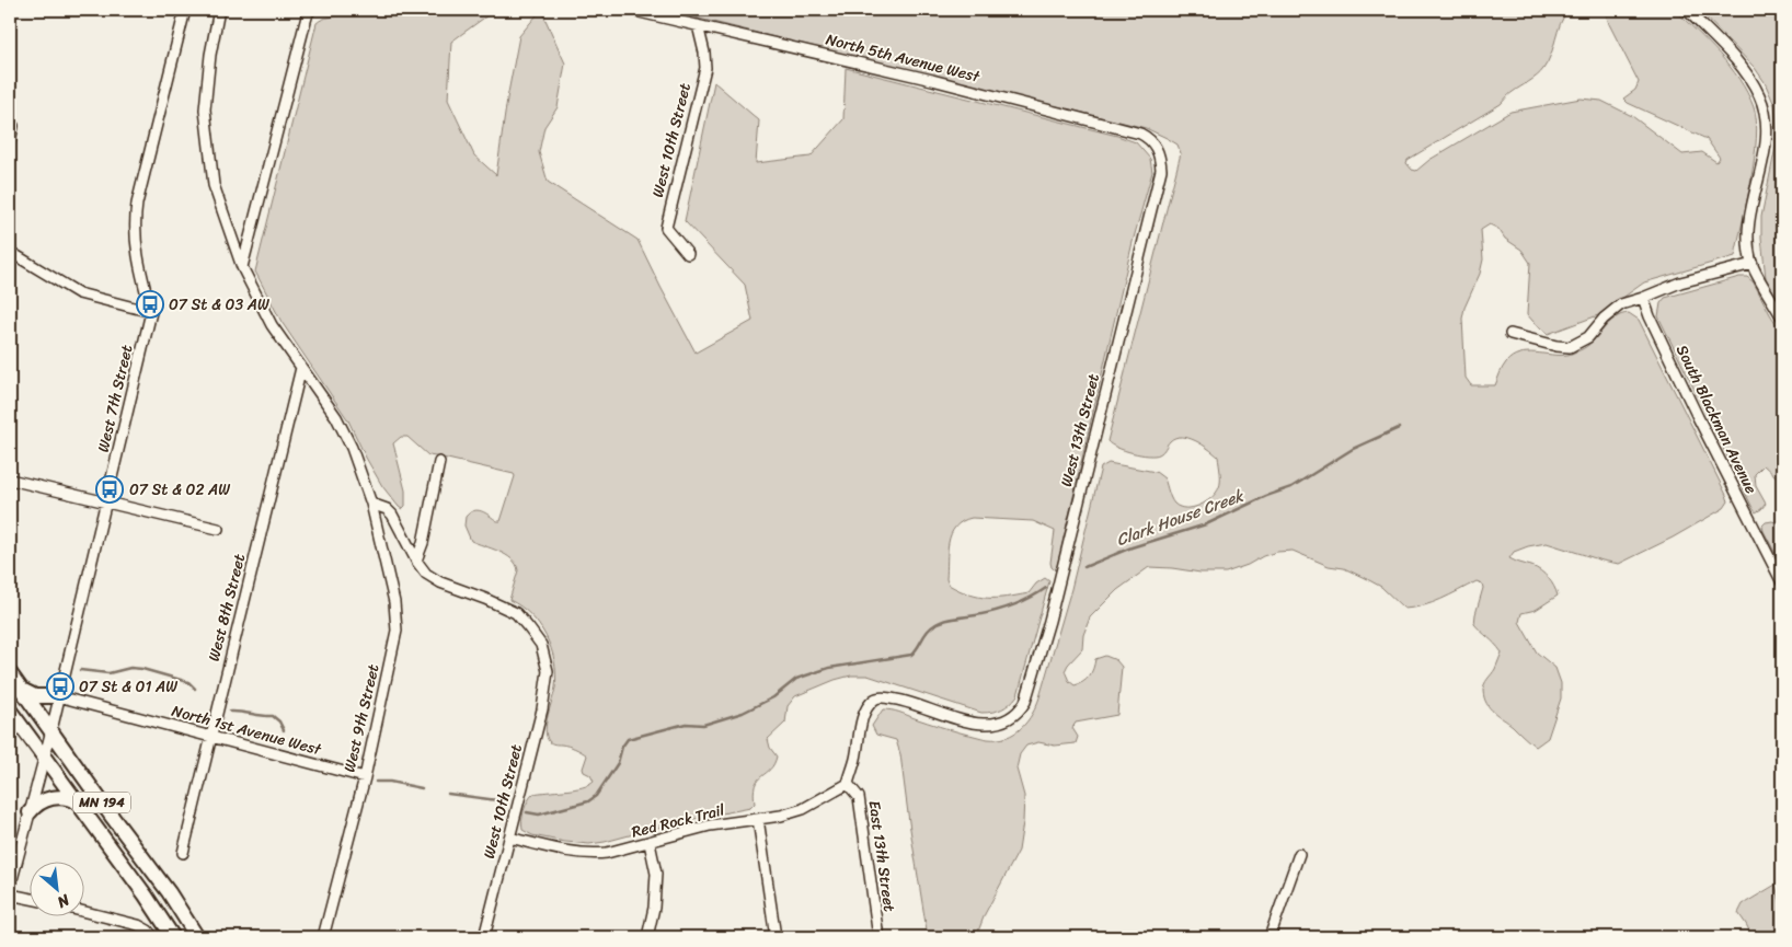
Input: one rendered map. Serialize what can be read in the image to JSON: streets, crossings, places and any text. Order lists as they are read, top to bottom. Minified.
{"streets":{"highway":["MN 194"],"street":["North 5th Avenue West","West 10th Street","West 7th Street","South Blackman Avenue","West 13th Street","West 8th Street","West 9th Street","North 1st Avenue West","Red Rock Trail","East 13th Street"]},"crossings":[["North 5th Avenue West","West 10th Street"],["North 5th Avenue West","West 13th Street"],["West 10th Street","Red Rock Trail"],["West 7th Street","North 1st Avenue West"],["West 7th Street","MN 194"],["West 13th Street","Red Rock Trail"],["West 13th Street","East 13th Street"],["West 8th Street","West 9th Street"],["West 8th Street","North 1st Avenue West"],["West 9th Street","North 1st Avenue West"],["Red Rock Trail","East 13th Street"]],"water":["Clark House Creek"],"places":{"bus stop":["07 St & 03 AW","07 St & 02 AW","07 St & 01 AW"]},"north":"bottom right"}
